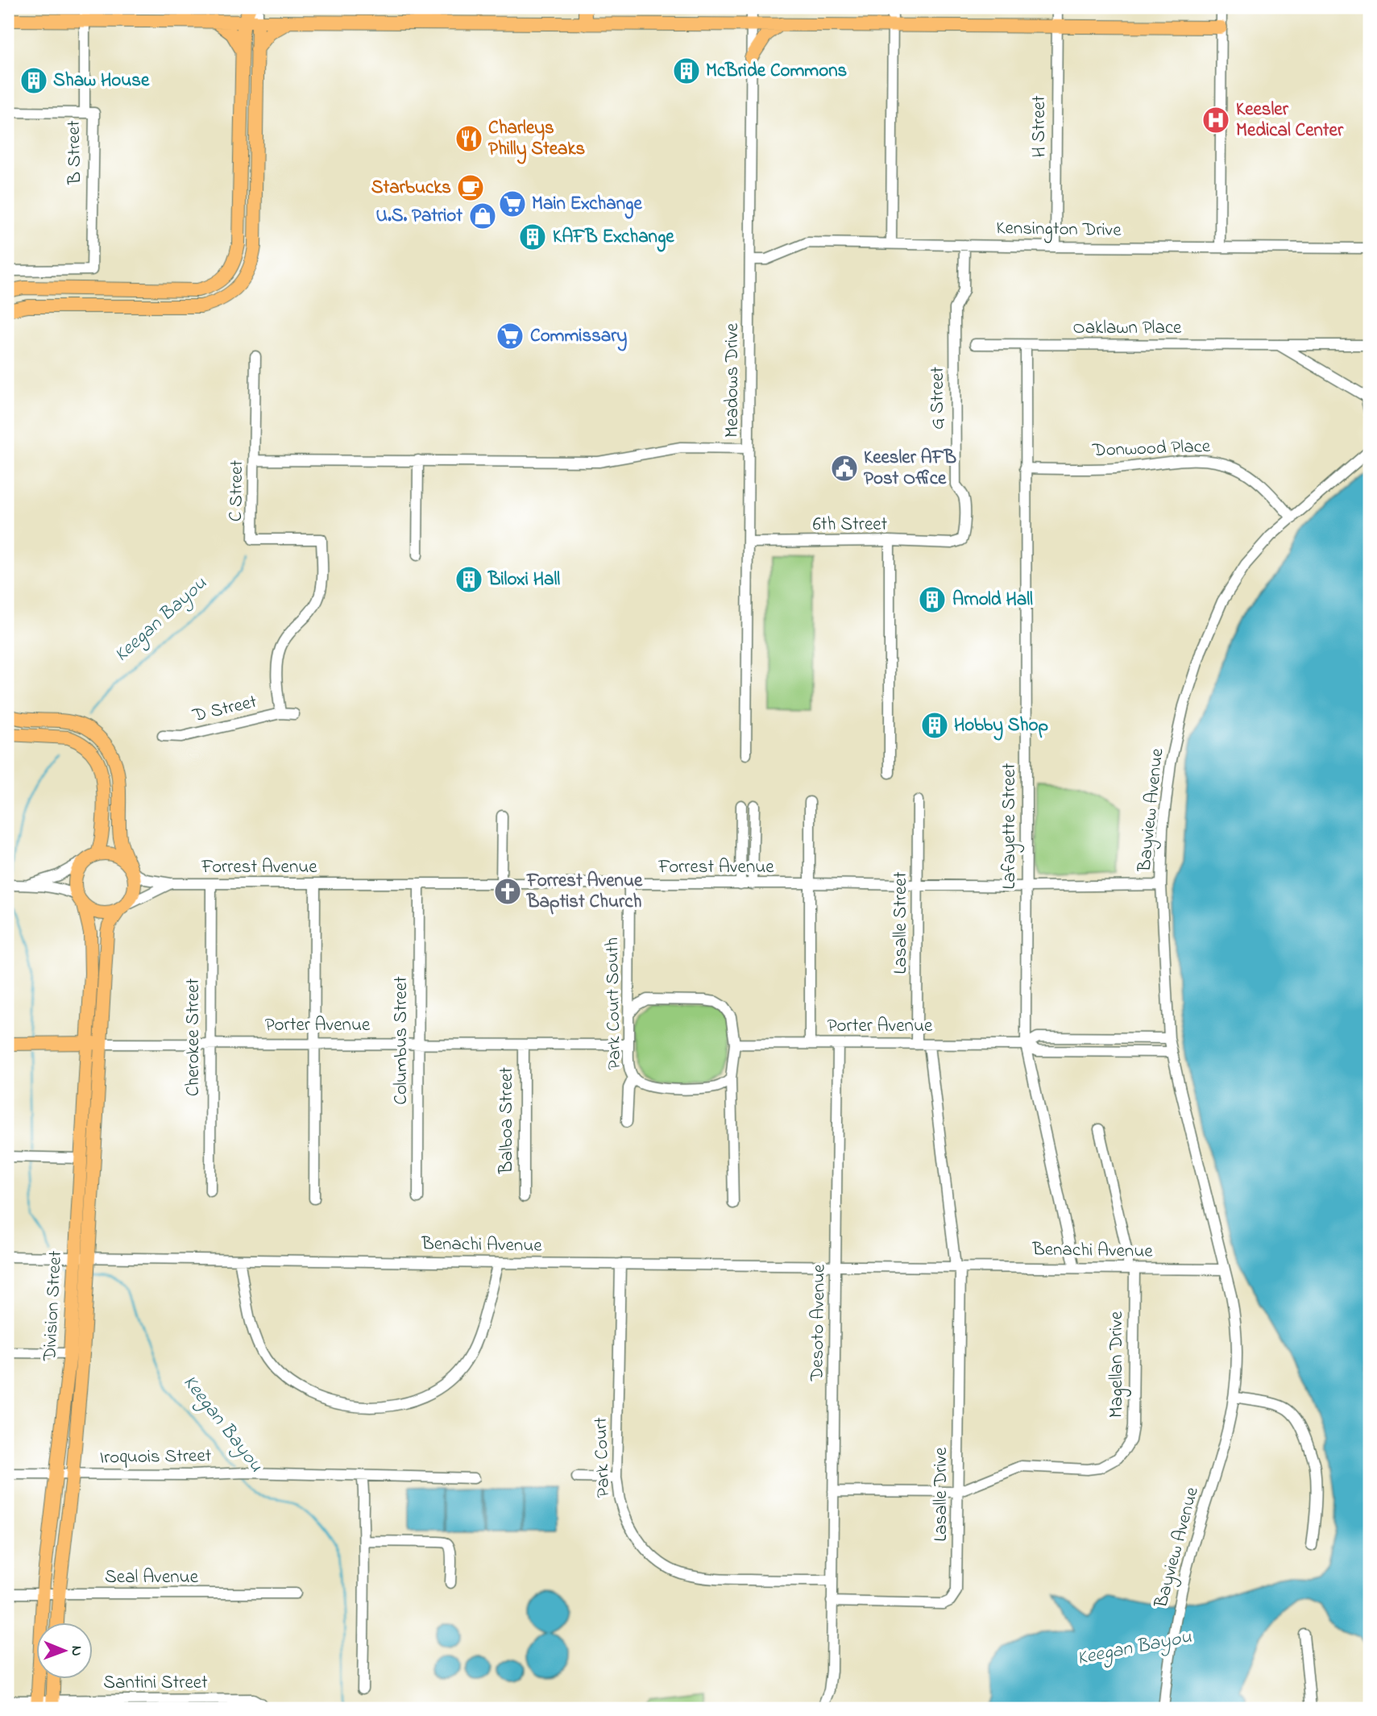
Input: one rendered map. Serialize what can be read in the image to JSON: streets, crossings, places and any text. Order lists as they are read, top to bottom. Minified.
{"streets":{"main road":["Porter Avenue","Division Street"],"street":["H Street","B Street","Kensington Drive","Oaklawn Place","Meadows Drive","G Street","Donwood Place","C Street","6th Street","D Street","Bayview Avenue","Lafayette Street","Forrest Avenue","Lasalle Street","Park Court South","Cherokee Street","Columbus Street","Balboa Street","Benachi Avenue","Desoto Avenue","Magellan Drive","Iroquois Street","Park Court","Lasalle Drive","Seal Avenue","Santini Street"]},"crossings":[["H Street","Kensington Drive"],["Kensington Drive","Meadows Drive"],["Kensington Drive","G Street"],["Oaklawn Place","Lafayette Street"],["Meadows Drive","6th Street"],["G Street","6th Street"],["Donwood Place","Bayview Avenue"],["Donwood Place","Lafayette Street"],["C Street","D Street"],["Bayview Avenue","Forrest Avenue"],["Bayview Avenue","Porter Avenue"],["Bayview Avenue","Benachi Avenue"],["Lafayette Street","Forrest Avenue"],["Lafayette Street","Porter Avenue"],["Lafayette Street","Benachi Avenue"],["Forrest Avenue","Lasalle Street"],["Forrest Avenue","Park Court South"],["Forrest Avenue","Cherokee Street"],["Forrest Avenue","Columbus Street"],["Forrest Avenue","Division Street"],["Lasalle Street","Porter Avenue"],["Park Court South","Porter Avenue"],["Porter Avenue","Cherokee Street"],["Porter Avenue","Columbus Street"],["Porter Avenue","Balboa Street"],["Porter Avenue","Division Street"],["Porter Avenue","Desoto Avenue"],["Benachi Avenue","Division Street"],["Benachi Avenue","Desoto Avenue"],["Benachi Avenue","Magellan Drive"],["Benachi Avenue","Park Court"],["Benachi Avenue","Lasalle Drive"],["Division Street","Iroquois Street"],["Division Street","Seal Avenue"],["Division Street","Santini Street"],["Desoto Avenue","Park Court"],["Desoto Avenue","Lasalle Drive"],["Magellan Drive","Lasalle Drive"]],"water":["Keegan Bayou"],"places":{"building":["McBride Commons","Shaw House","KAFB Exchange","Biloxi Hall","Arnold Hall","Hobby Shop"],"hospital":["Keesler Medical Center"],"restaurant":["Charleys Philly Steaks"],"cafe":["Starbucks"],"supermarket":["Main Exchange","Commissary"],"shop":["U.S. Patriot"],"public building":["Keesler AFB Post Office"],"church":["Forrest Avenue Baptist Church"]},"north":"right"}
